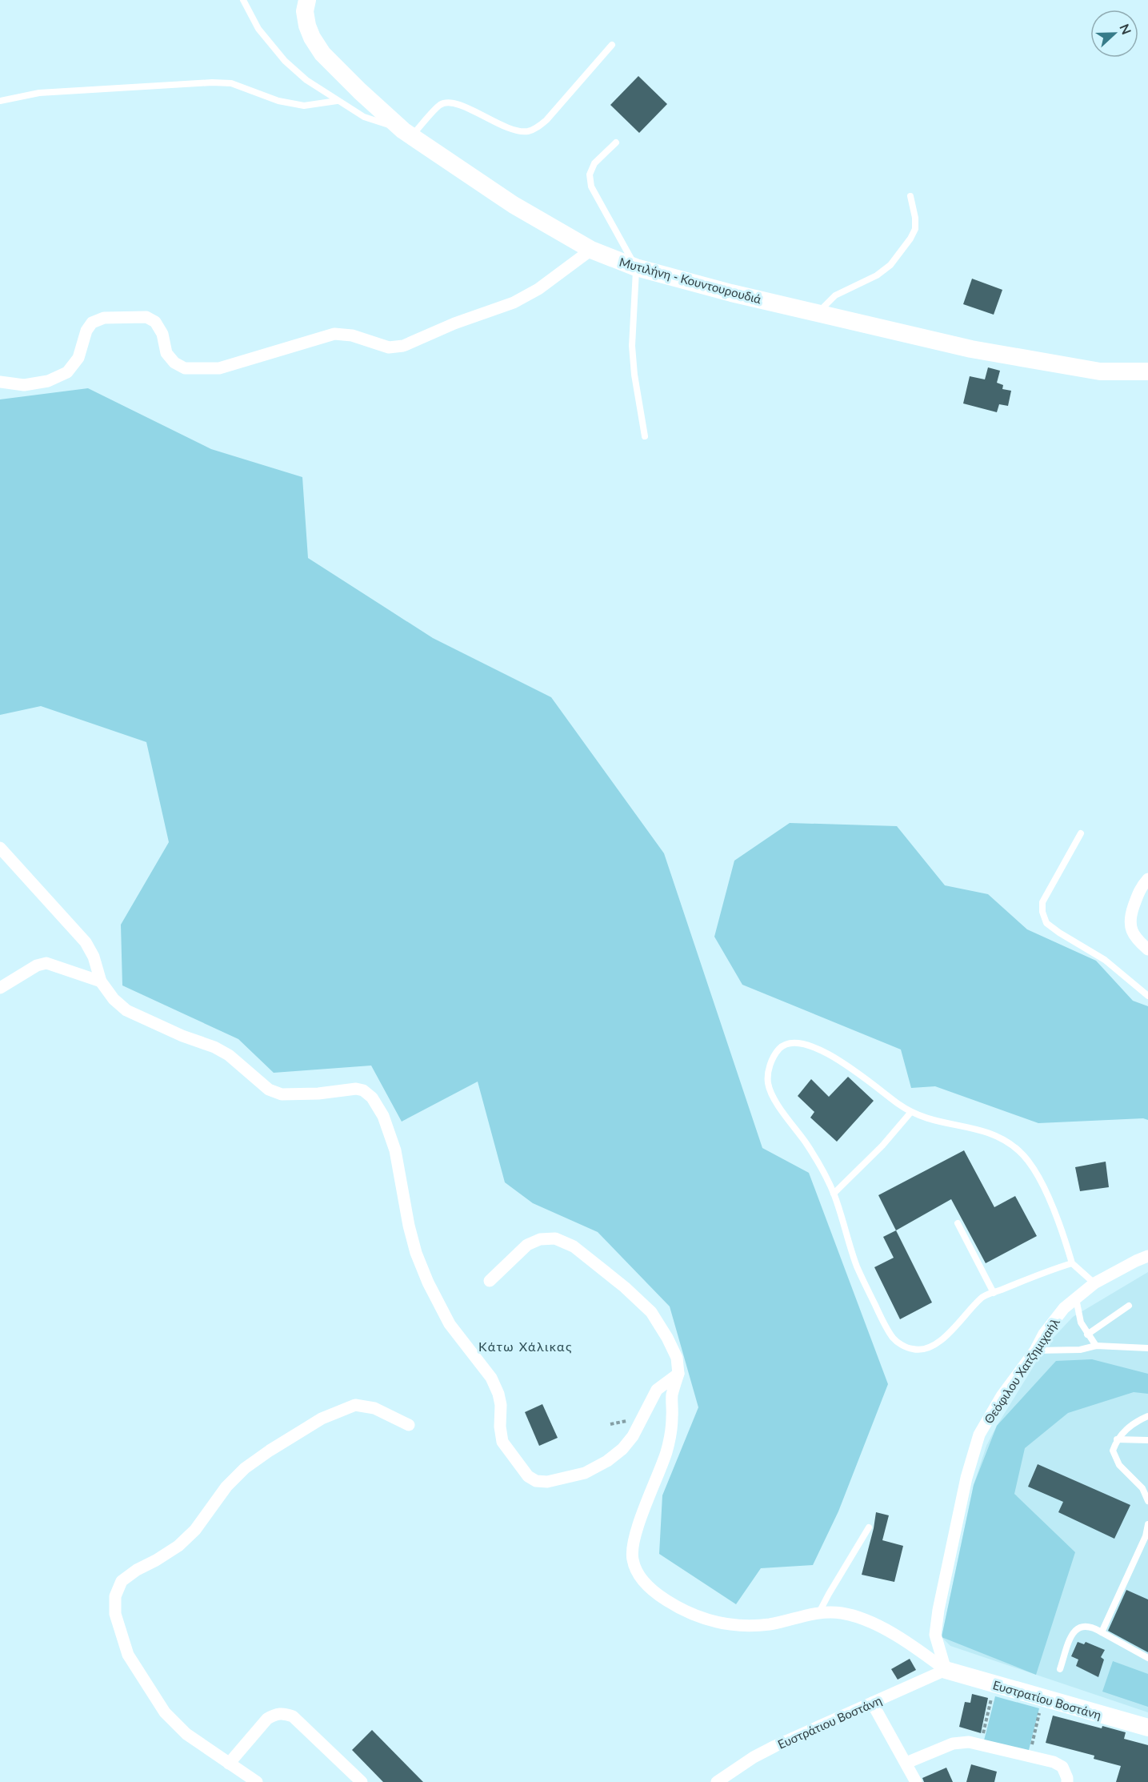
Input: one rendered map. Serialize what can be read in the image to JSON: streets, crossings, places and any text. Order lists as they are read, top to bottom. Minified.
{"streets":{"main road":["Μυτιλήνη - Κουντουρουδιά","Ευστρατίου Βοστάνη"],"street":["Θεόφιλου Χατζημιχαήλ","Ευστράτιου Βοστάνη"]},"crossings":[["Θεόφιλου Χατζημιχαήλ","Ευστρατίου Βοστάνη"],["Θεόφιλου Χατζημιχαήλ","Ευστράτιου Βοστάνη"],["Ευστρατίου Βοστάνη","Ευστράτιου Βοστάνη"]],"districts":["Κάτω Χάλικας"],"north":"right"}
